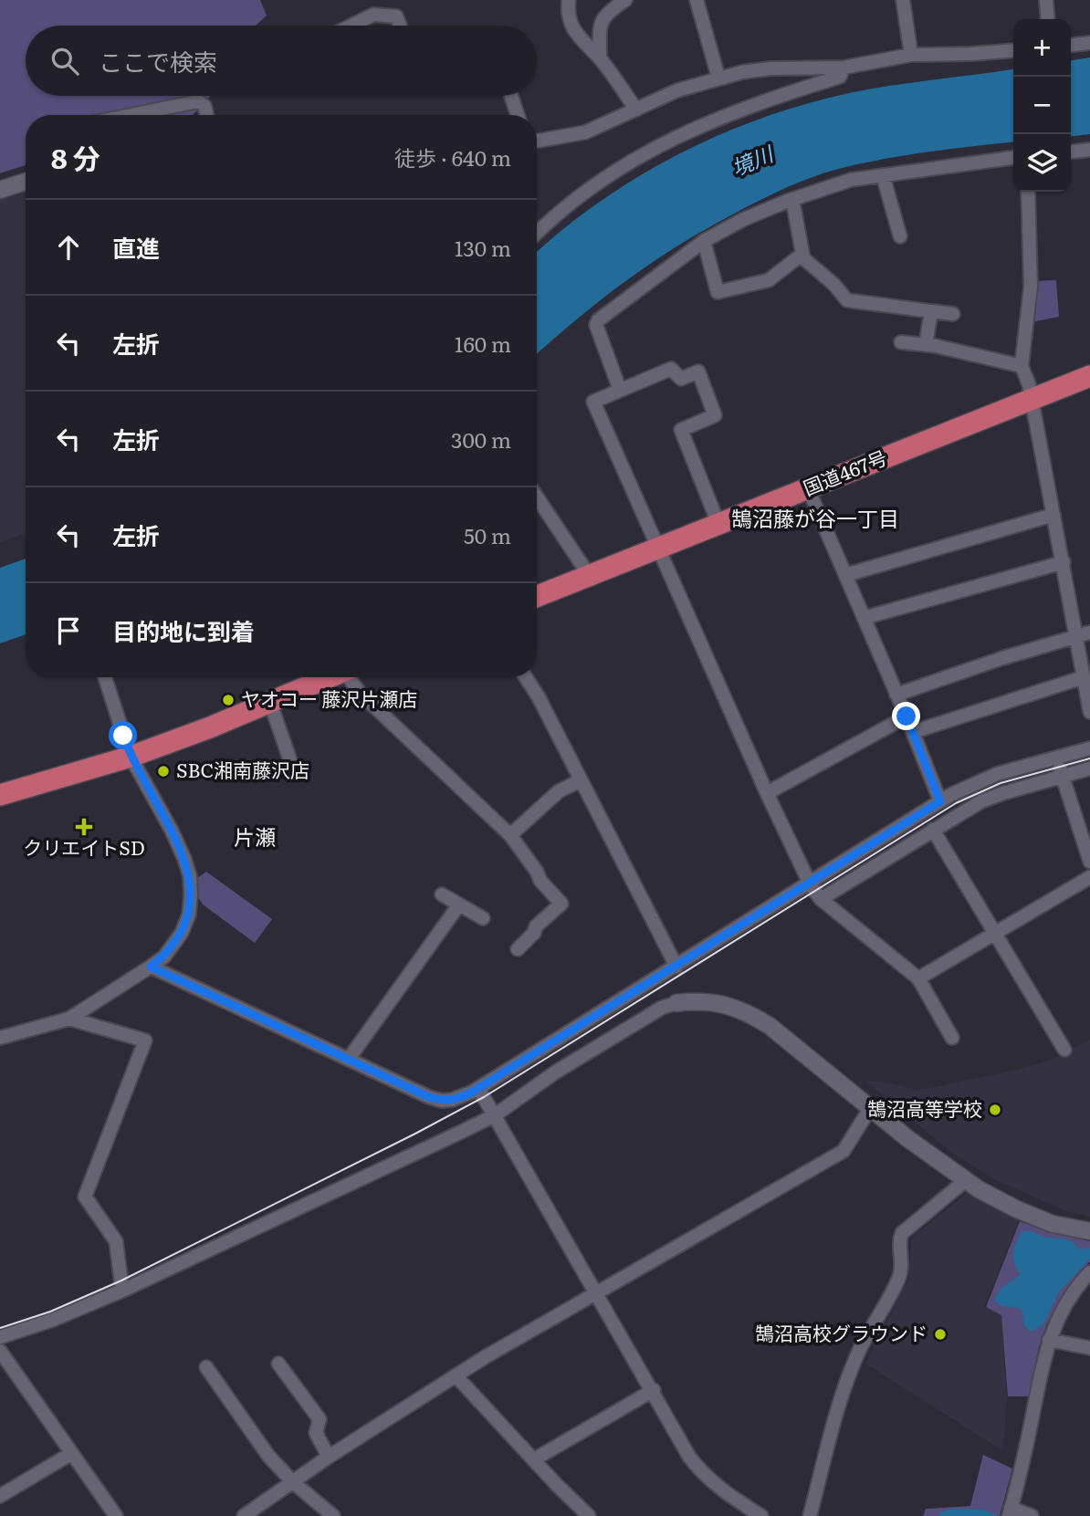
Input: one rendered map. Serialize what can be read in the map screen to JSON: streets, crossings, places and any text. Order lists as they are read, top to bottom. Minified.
{"streets":{"highway":["国道467号"]},"districts":["鵠沼藤が谷一丁目","片瀬"],"water":["境川"],"places":{"other":["ヤオコー 藤沢片瀬店","SBC湘南藤沢店","鵠沼高等学校","鵠沼高校グラウンド"],"health":["クリエイトSD"]},"page":{"map_buttons":["+","−"],"search":"ここで検索","heading":["8 分","徒歩 · 640 m"],"list":[["直進","130 m"],["左折","160 m"],["左折","300 m"],["左折","50 m"],"目的地に到着"]}}
